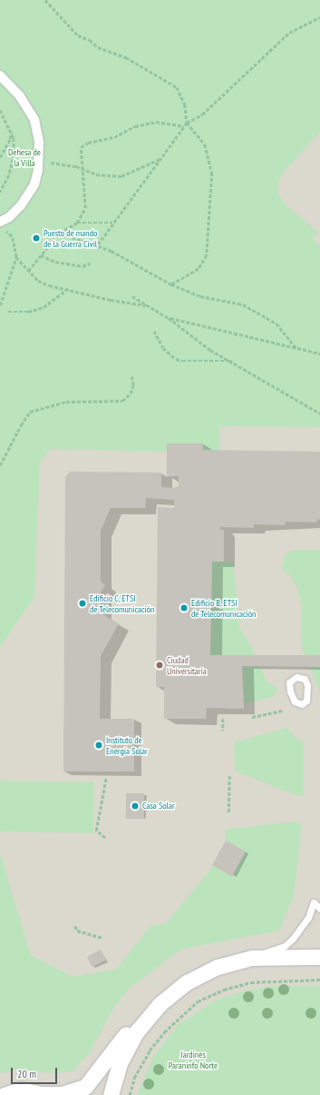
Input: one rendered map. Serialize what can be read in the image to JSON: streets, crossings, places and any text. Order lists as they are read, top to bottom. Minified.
{"parks":["Dehesa de la Villa","Jardines Paraninfo Norte"],"places":["Puesto de mando de la Guerra Civil","Edificio C, ETSI de Telecomunicación","Edificio B, ETSI de Telecomunicación","Ciudad Universitaria","Instituto de Energía Solar","Casa Solar"],"scale_bar":"20 m"}
